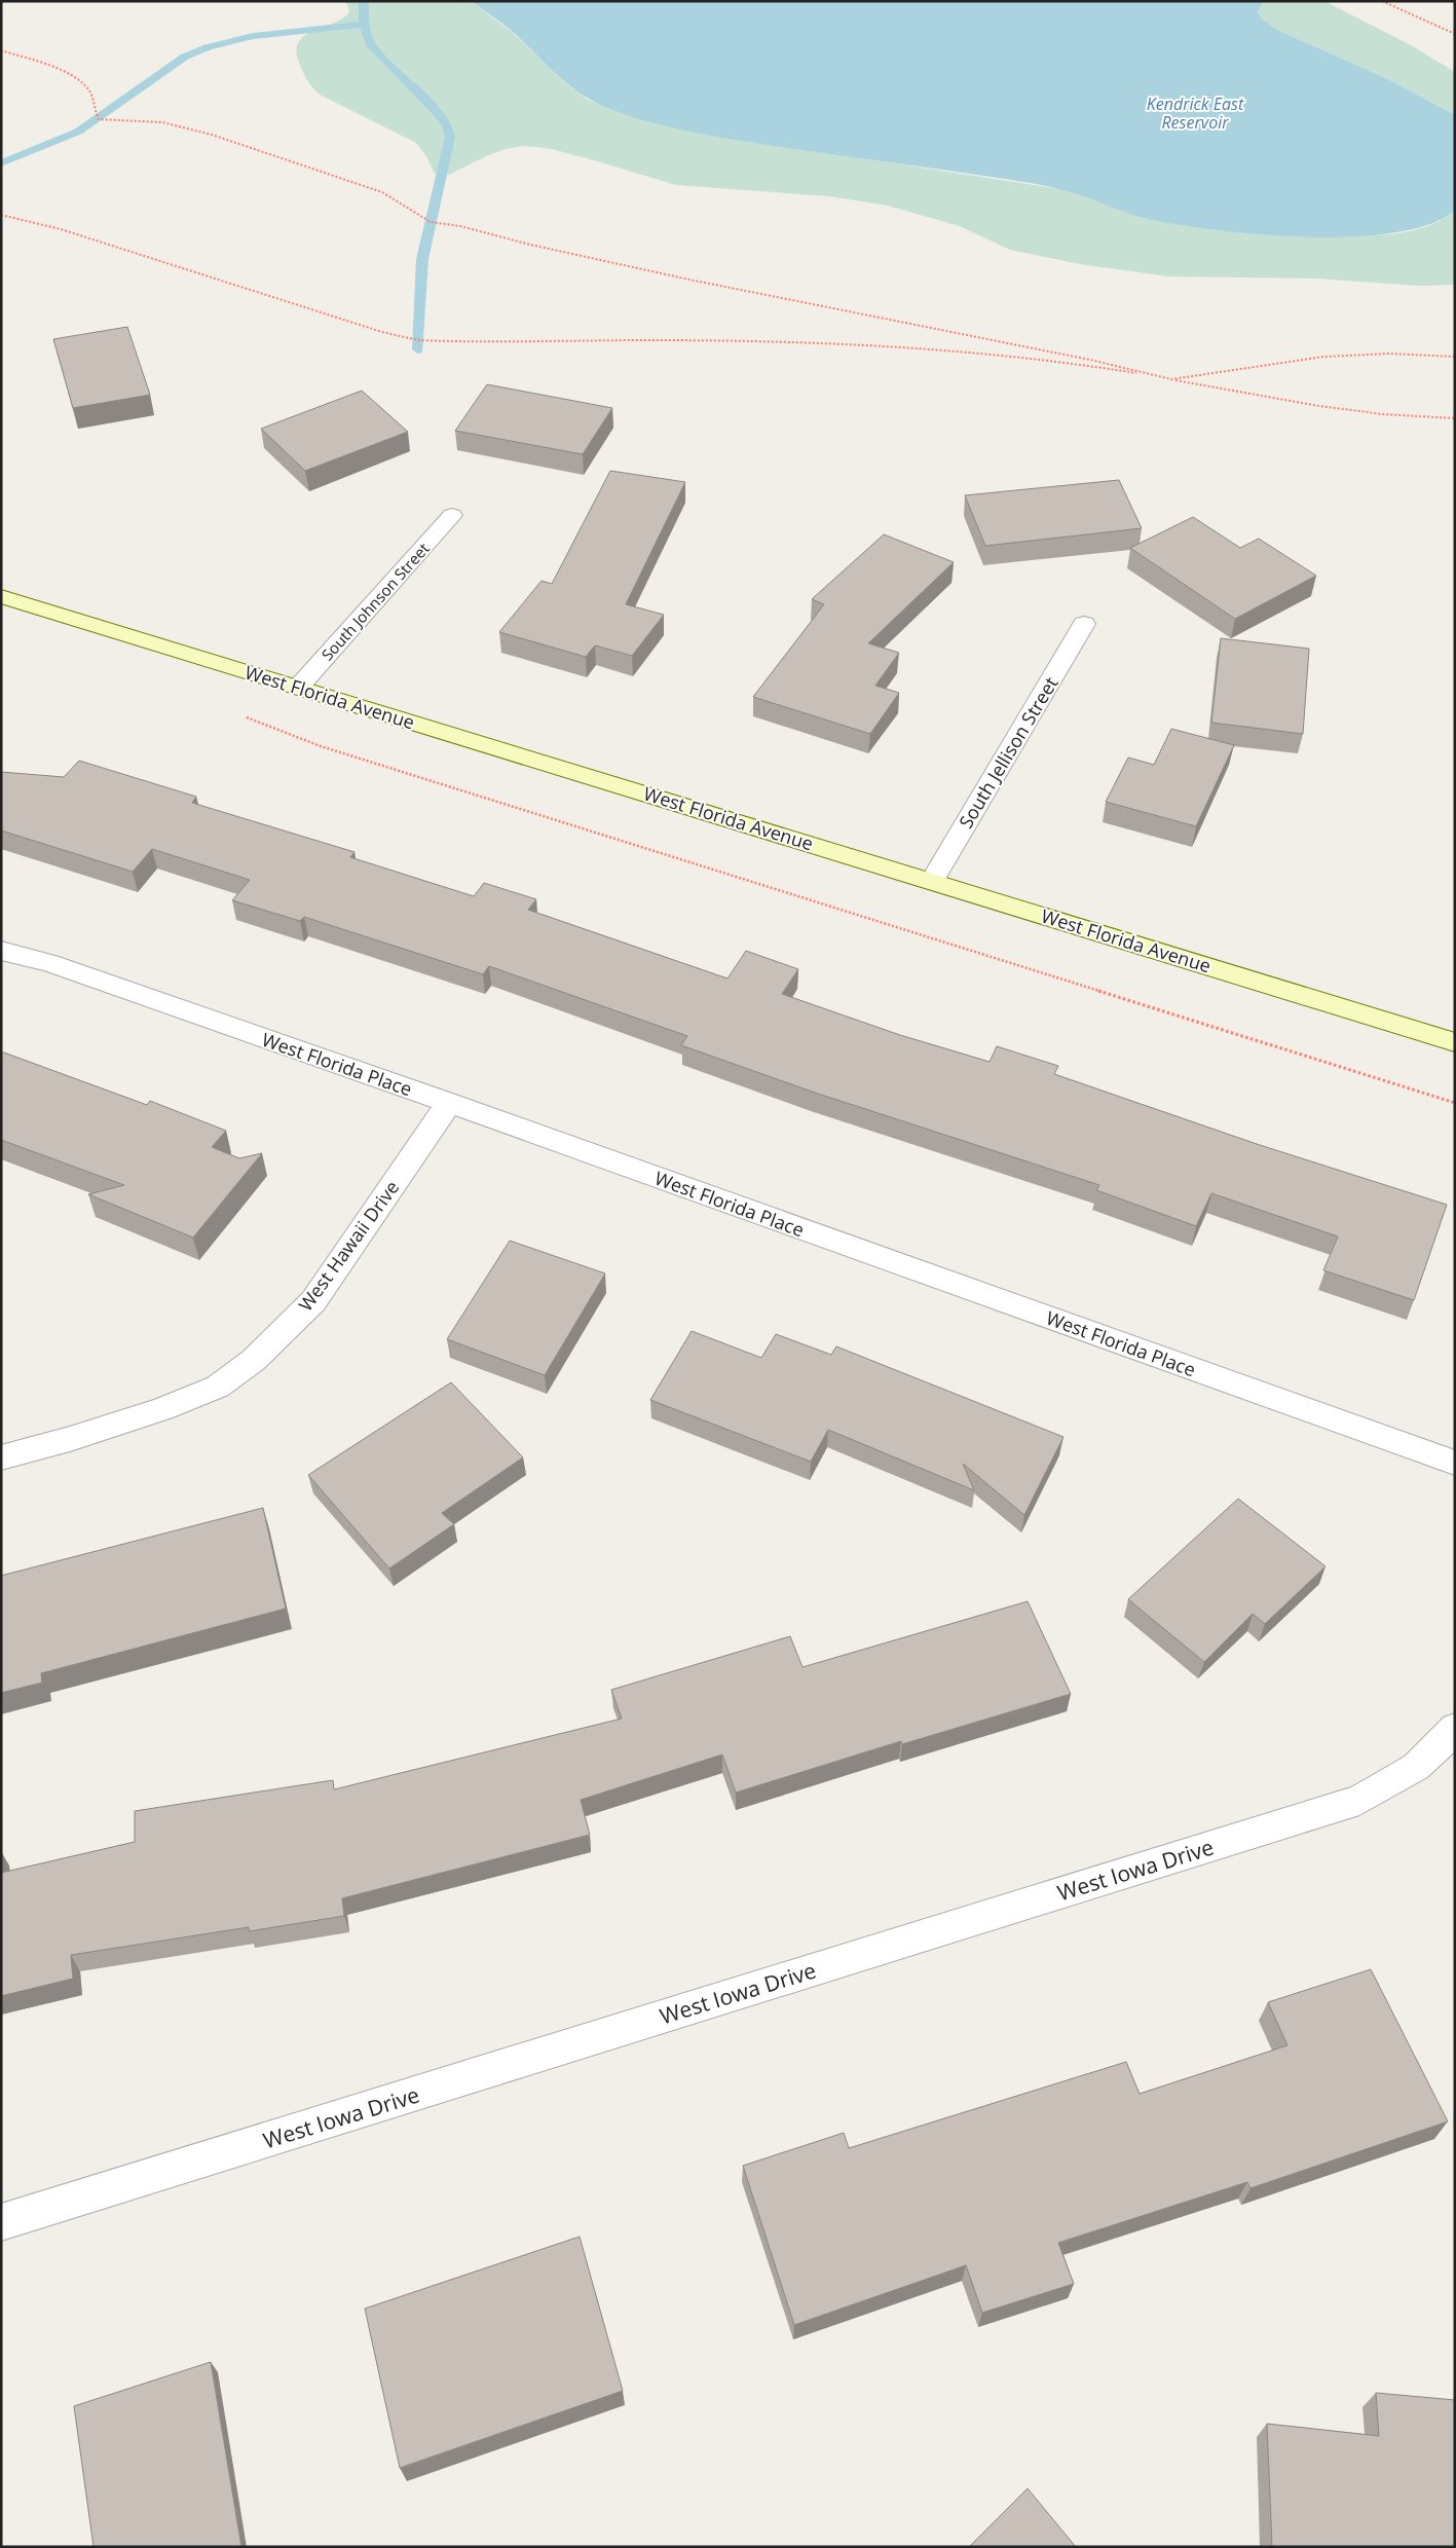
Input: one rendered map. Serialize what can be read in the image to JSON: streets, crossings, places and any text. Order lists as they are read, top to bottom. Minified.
{"streets":{"street":["South Johnson Street","West Florida Avenue","South Jellison Street","West Florida Place","West Hawaii Drive","West Iowa Drive"]},"crossings":[["South Johnson Street","West Florida Avenue"],["West Florida Avenue","South Jellison Street"],["West Florida Place","West Hawaii Drive"]],"water":["Kendrick East Reservoir"]}
